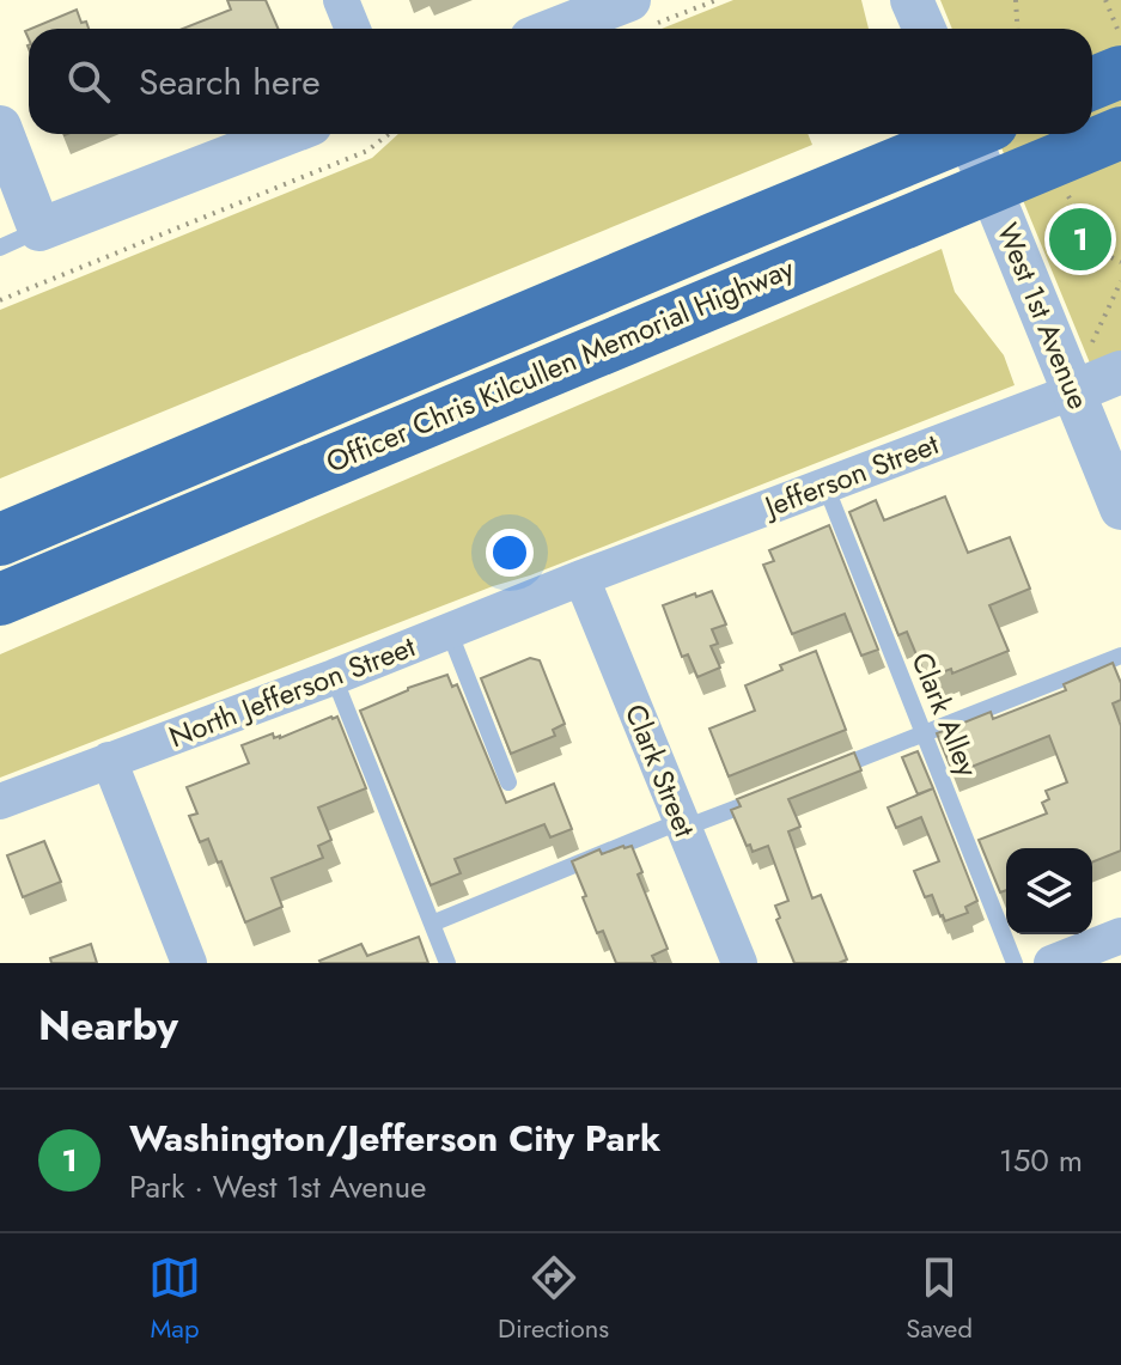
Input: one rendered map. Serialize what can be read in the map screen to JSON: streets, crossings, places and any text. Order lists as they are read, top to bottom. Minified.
{"streets":{"highway":["Officer Chris Kilcullen Memorial Highway"],"street":["West 1st Avenue","Jefferson Street","North Jefferson Street","Clark Street"],"lane":["Clark Alley"]},"crossings":[["West 1st Avenue","Jefferson Street"],["Jefferson Street","North Jefferson Street"],["Jefferson Street","Clark Alley"],["Jefferson Street","Clark Street"],["North Jefferson Street","Clark Street"]],"page":{"search":"Search here","pins":"1","heading":"Nearby","list":[{"mark":"1","name":"Washington/Jefferson City Park","note":"Park · West 1st Avenue","value":"150 m"}],"nav":["Map","Directions","Saved"]}}
